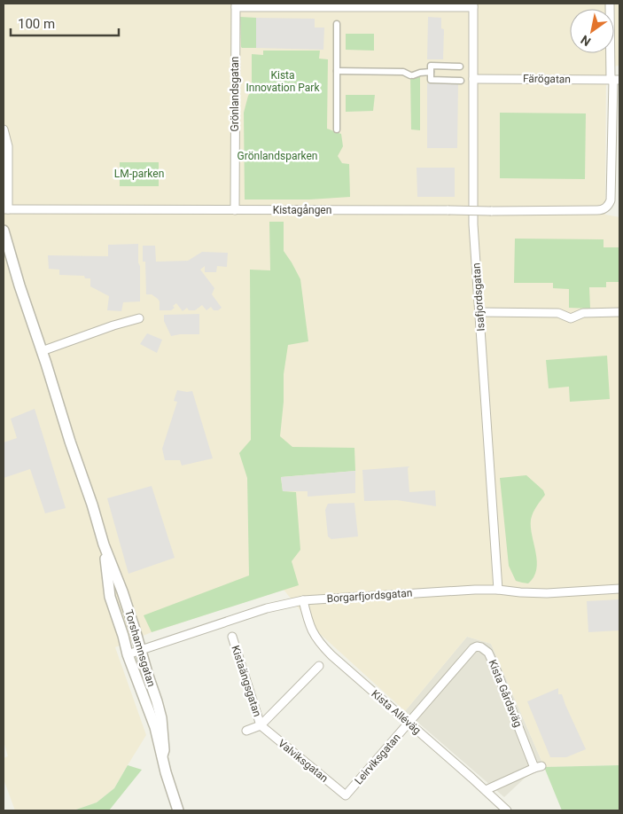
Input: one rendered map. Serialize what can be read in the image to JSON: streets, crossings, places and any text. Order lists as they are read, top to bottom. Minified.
{"streets":{"street":["Färögatan","Grönlandsgatan","Kistagången","Isafjordsgatan","Borgarfjordsgatan","Torshamnsgatan","Kistaängsgatan","Kista Gårdsväg","Kista Alléväg","Leirviksgatan","Valviksgatan"]},"crossings":[["Färögatan","Kistagången"],["Färögatan","Isafjordsgatan"],["Grönlandsgatan","Kistagången"],["Isafjordsgatan","Borgarfjordsgatan"],["Borgarfjordsgatan","Torshamnsgatan"],["Borgarfjordsgatan","Kista Alléväg"],["Kistaängsgatan","Valviksgatan"],["Kista Gårdsväg","Kista Alléväg"],["Kista Gårdsväg","Leirviksgatan"],["Kista Alléväg","Leirviksgatan"],["Leirviksgatan","Valviksgatan"]],"parks":["Kista Innovation Park","Grönlandsparken","LM-parken"],"scale_bar":"100 m","north":"bottom left"}
